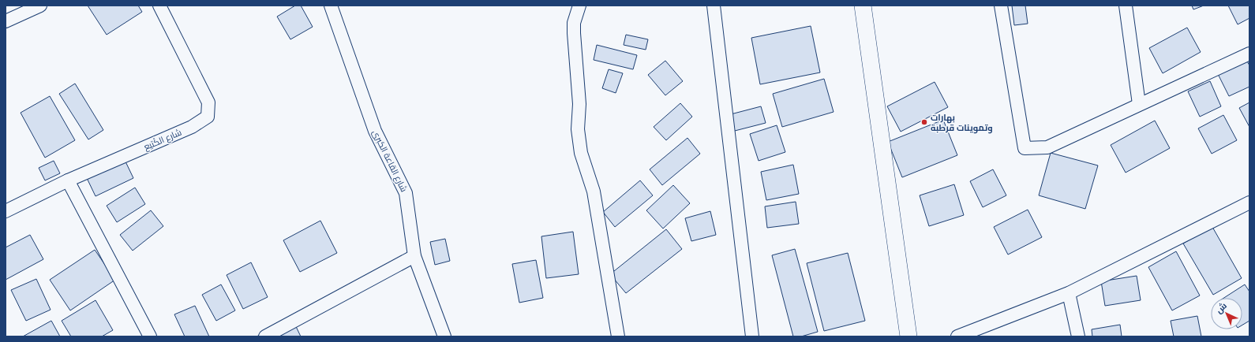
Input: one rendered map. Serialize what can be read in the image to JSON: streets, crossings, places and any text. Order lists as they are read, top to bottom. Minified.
{"streets":{"street":["شارع الكُتيع","شارع القاعة الكبرى"]},"places":["بهارات وتموينات قرطبة"],"north":"top left"}
